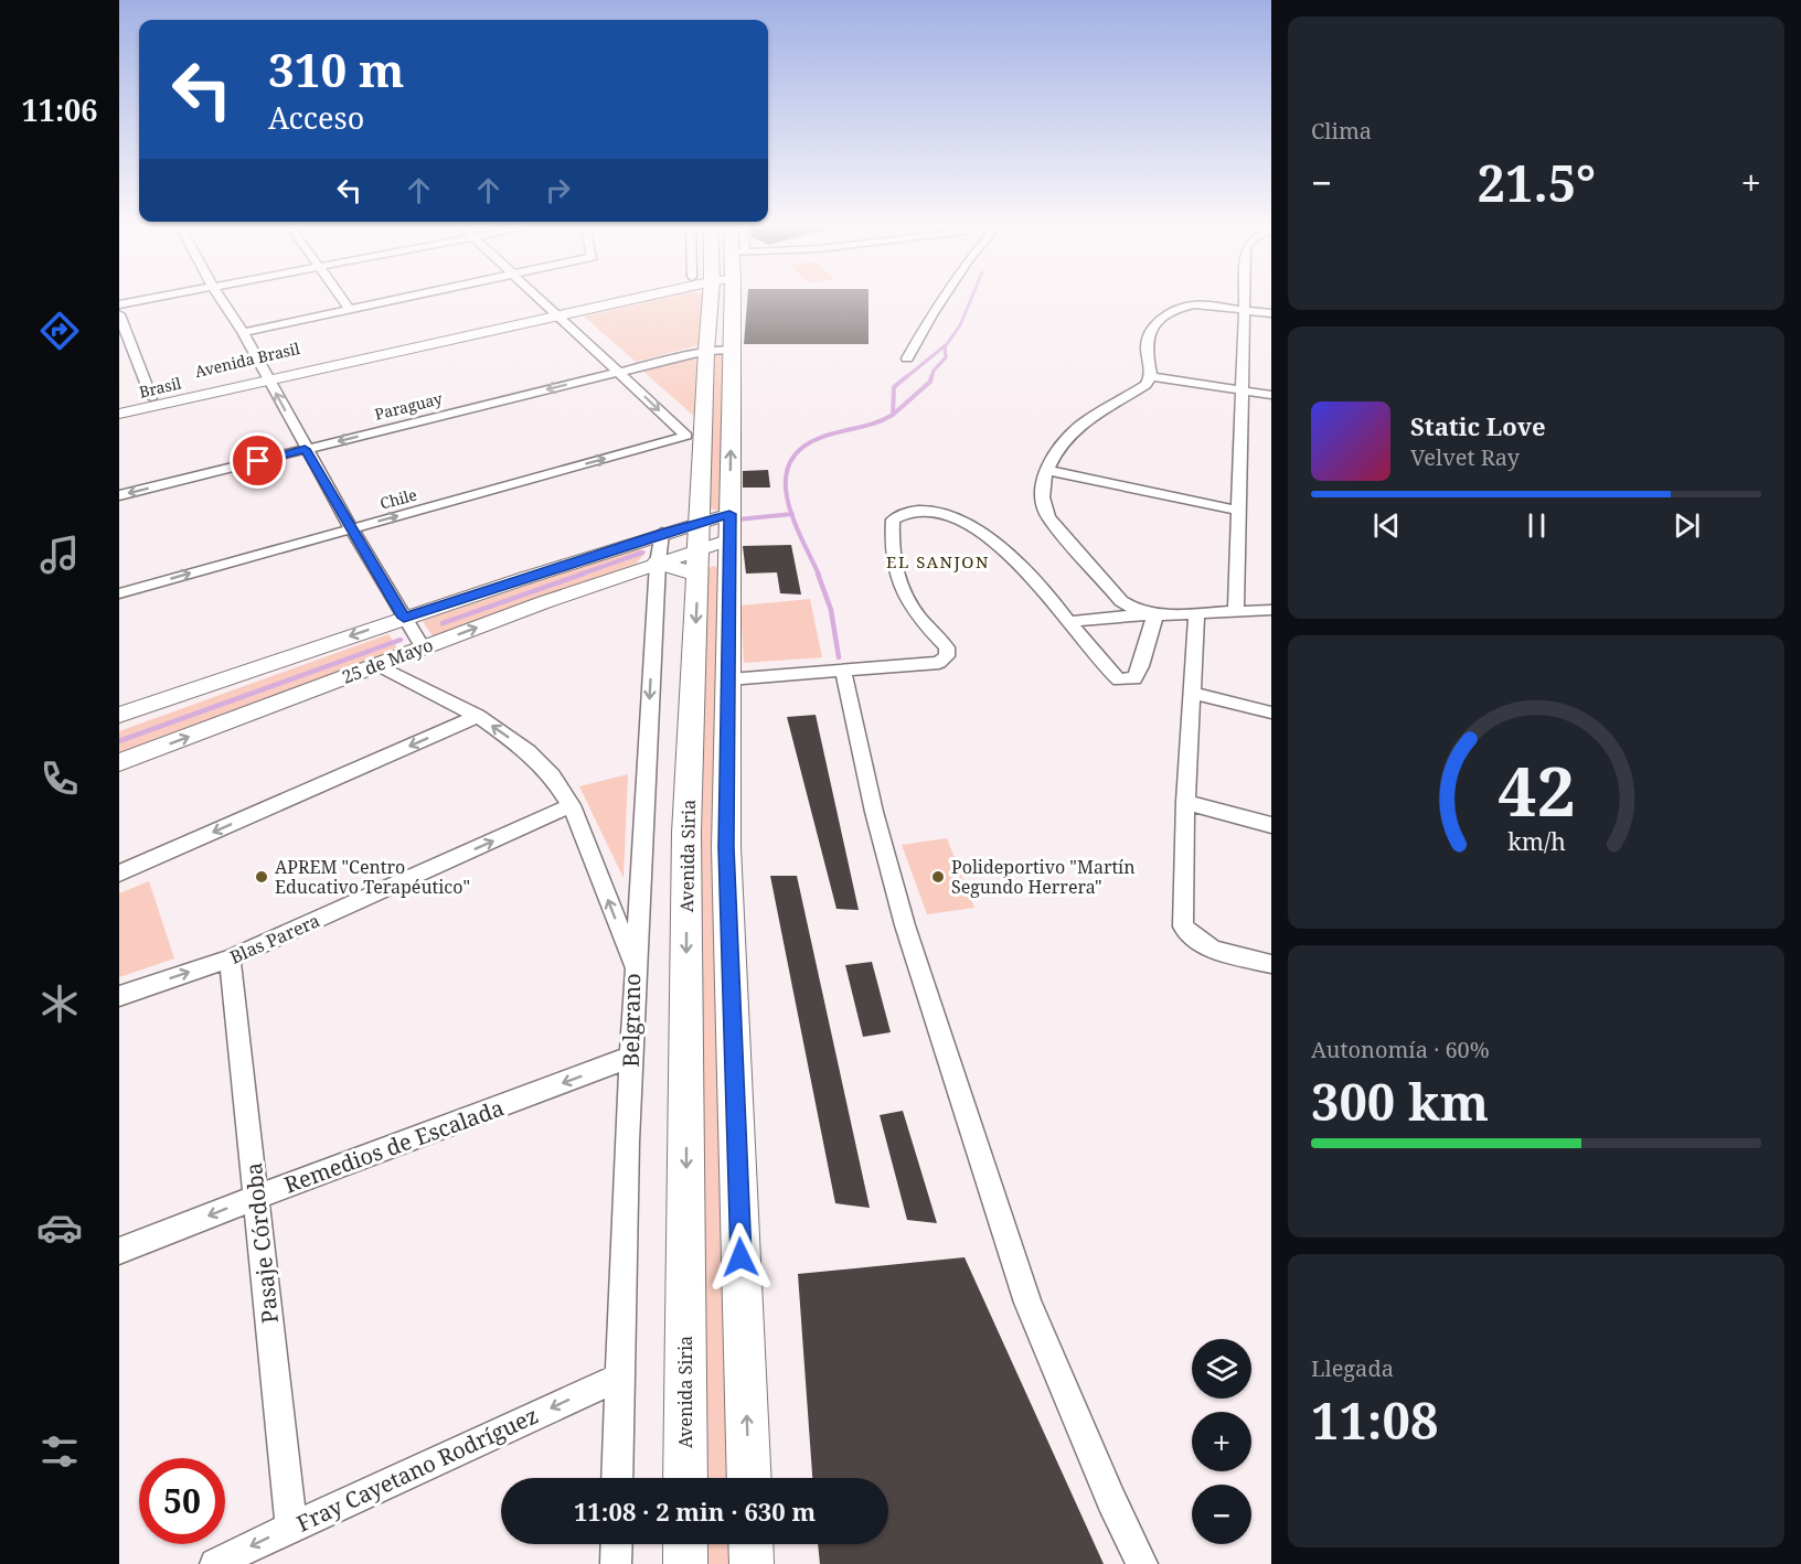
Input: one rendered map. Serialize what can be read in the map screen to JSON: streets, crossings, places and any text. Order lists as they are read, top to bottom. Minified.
{"streets":{"main road":["Avenida Siria"],"street":["Avenida Brasil","Brasil","Paraguay","Chile","25 de Mayo","Blas Parera","Belgrano","Remedios de Escalada","Pasaje Córdoba","Fray Cayetano Rodríguez"]},"crossings":[["Avenida Brasil","Brasil"],["Paraguay","Avenida Siria"],["25 de Mayo","Avenida Siria"],["25 de Mayo","Belgrano"],["Blas Parera","Belgrano"],["Blas Parera","Pasaje Córdoba"],["Belgrano","Remedios de Escalada"],["Belgrano","Fray Cayetano Rodríguez"],["Remedios de Escalada","Pasaje Córdoba"],["Pasaje Córdoba","Fray Cayetano Rodríguez"]],"one_way":["Chile","Remedios de Escalada","Fray Cayetano Rodríguez"],"districts":["EL SANJON"],"places":["APREM \"Centro Educativo Terapéutico\"","Polideportivo \"Martín Segundo Herrera\""],"page":{"tabs":"11:06","tile":["Clima",["Autonomía · 60%","300 km"],["Llegada","11:08"]],"turn":["310 m","Acceso"],"heat":["−","21.5°","+"],"song":["Static Love","Velvet Ray"],"map_buttons":["+","−"],"limit":"50","trip":"11:08 · 2 min · 630 m","gauge":["42","km/h"]}}
